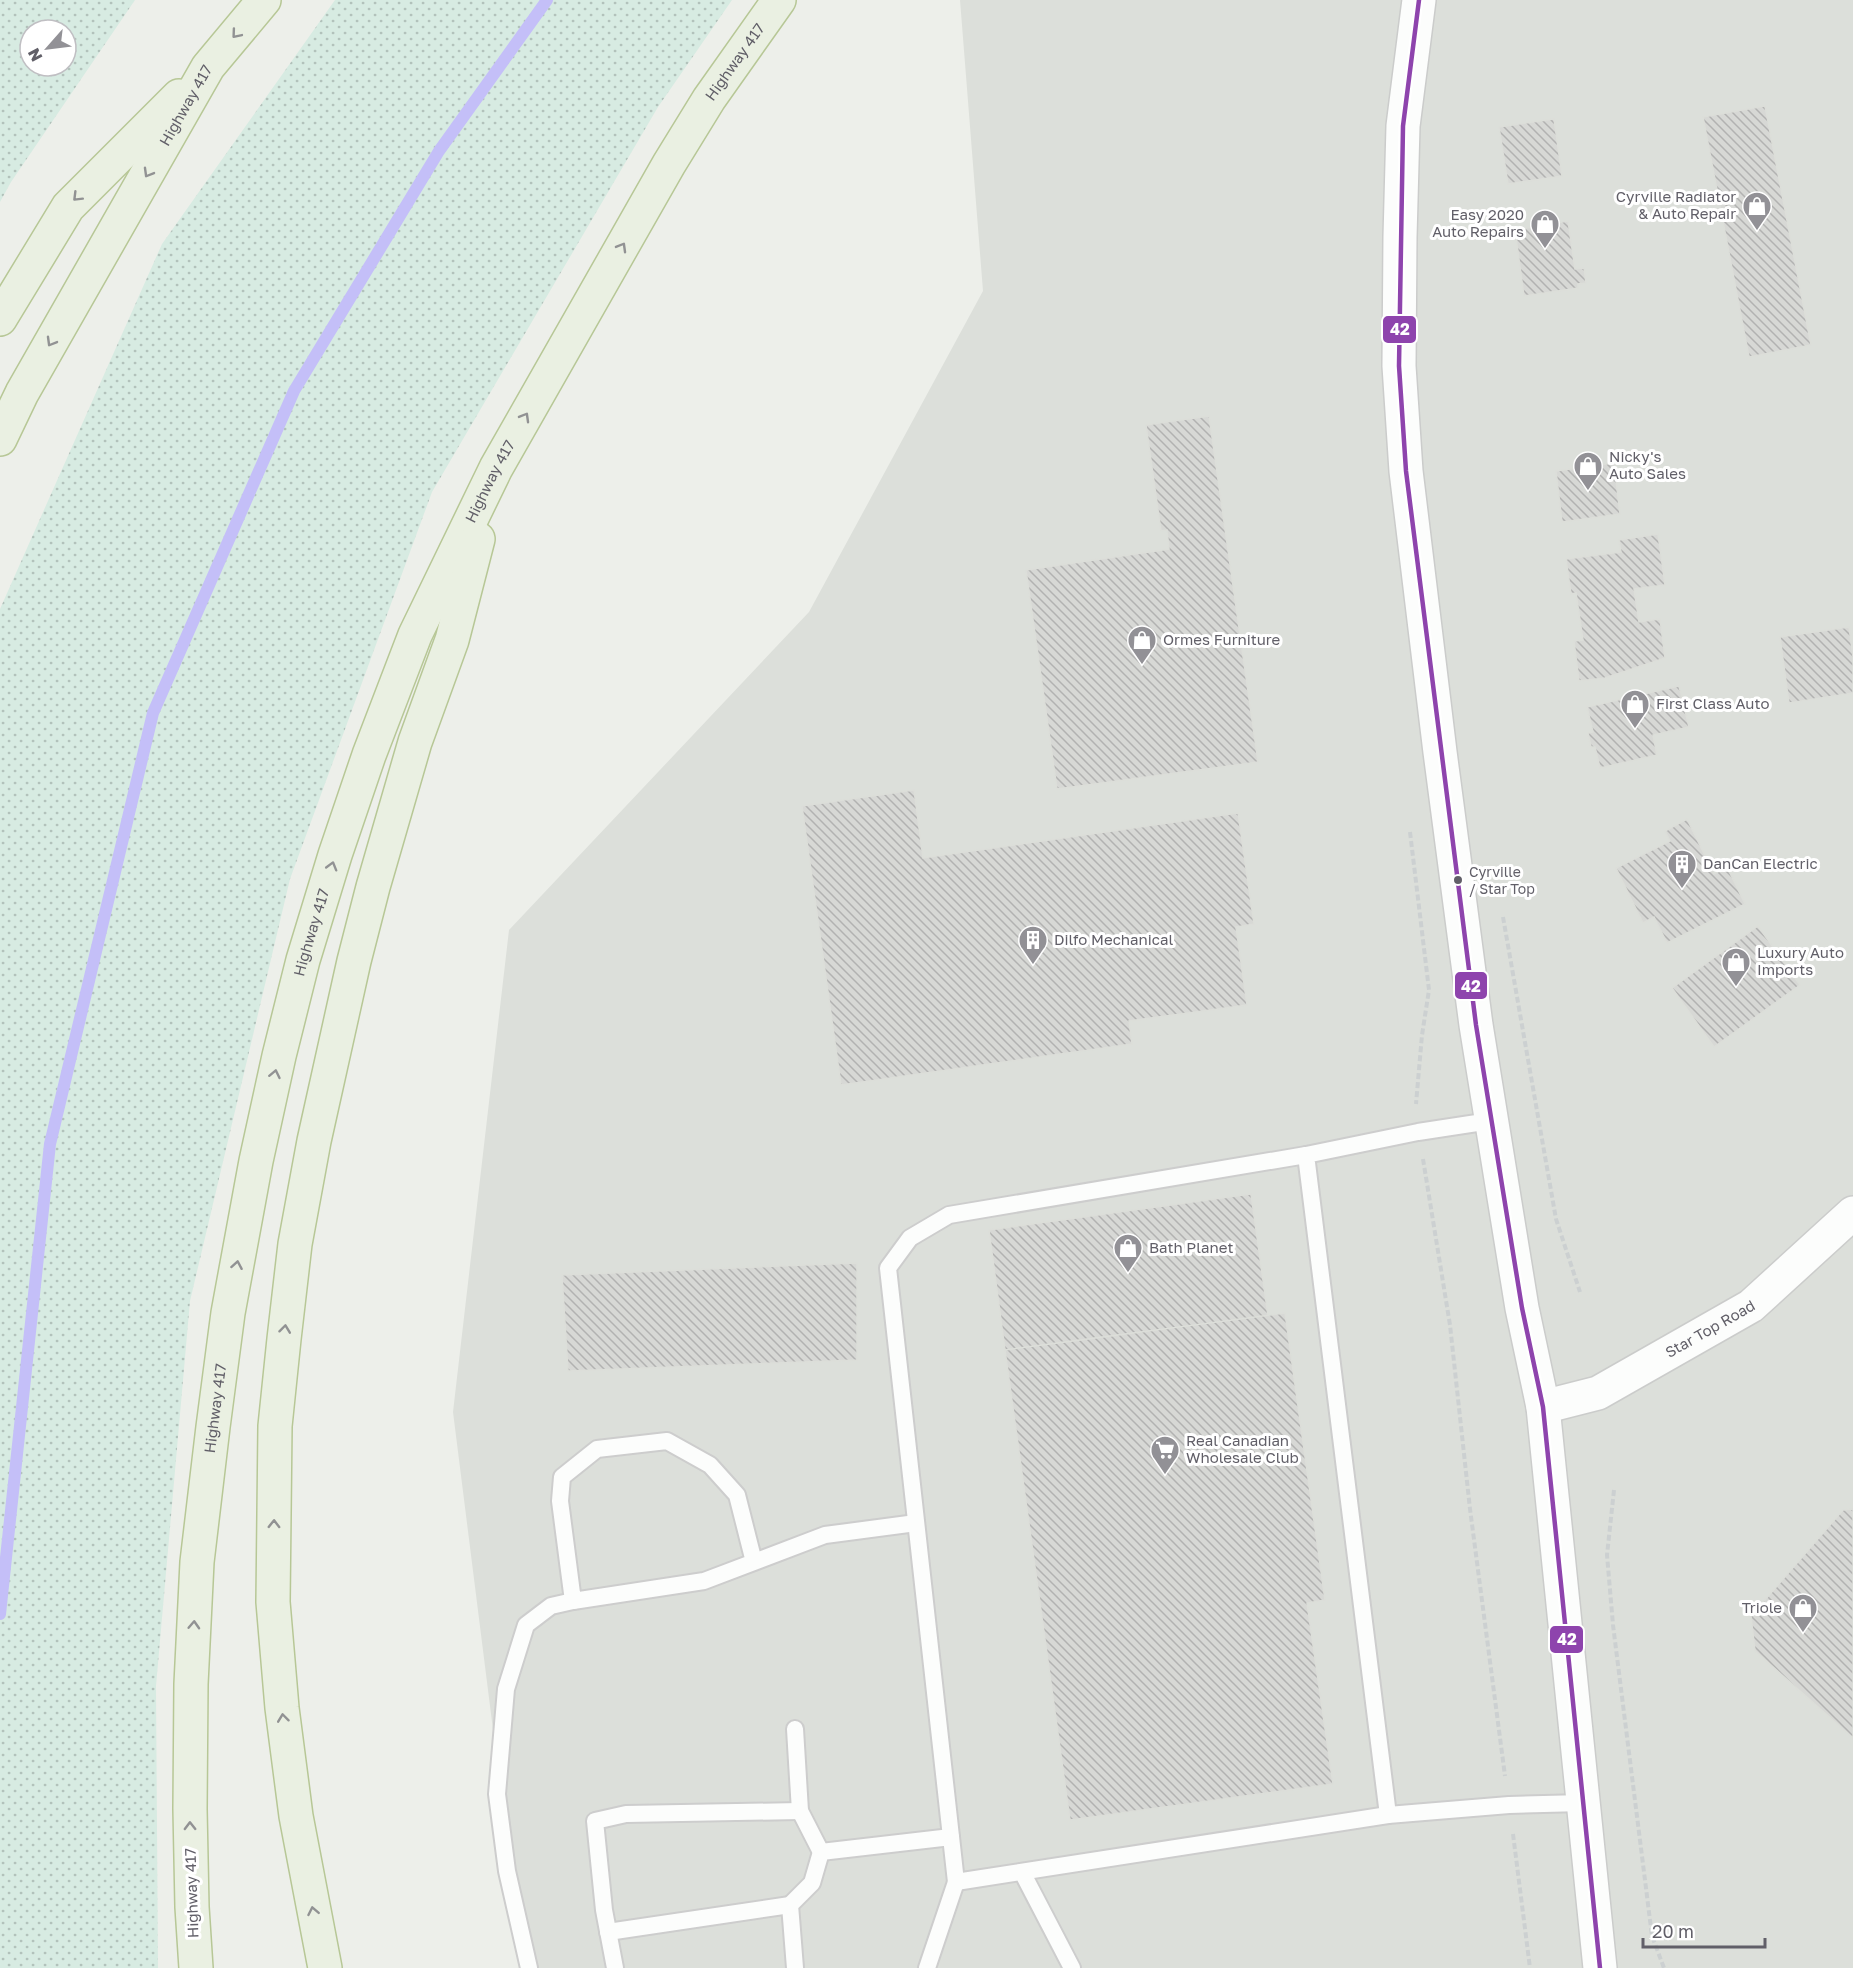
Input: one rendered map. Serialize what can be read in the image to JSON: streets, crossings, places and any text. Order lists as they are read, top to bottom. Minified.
{"streets":{"highway":["Highway 417"],"main road":["Star Top Road"]},"places":{"shop":["Cyrville Radiator & Auto Repair","Easy 2020 Auto Repairs","Nicky's Auto Sales","Ormes Furniture","First Class Auto","Luxury Auto Imports","Bath Planet","Triole"],"other":["Cyrville / Star Top"],"building":["DanCan Electric","Dilfo Mechanical"],"supermarket":["Real Canadian Wholesale Club"]},"lines":["transit line 42"],"scale_bar":"20 m","north":"bottom left"}
